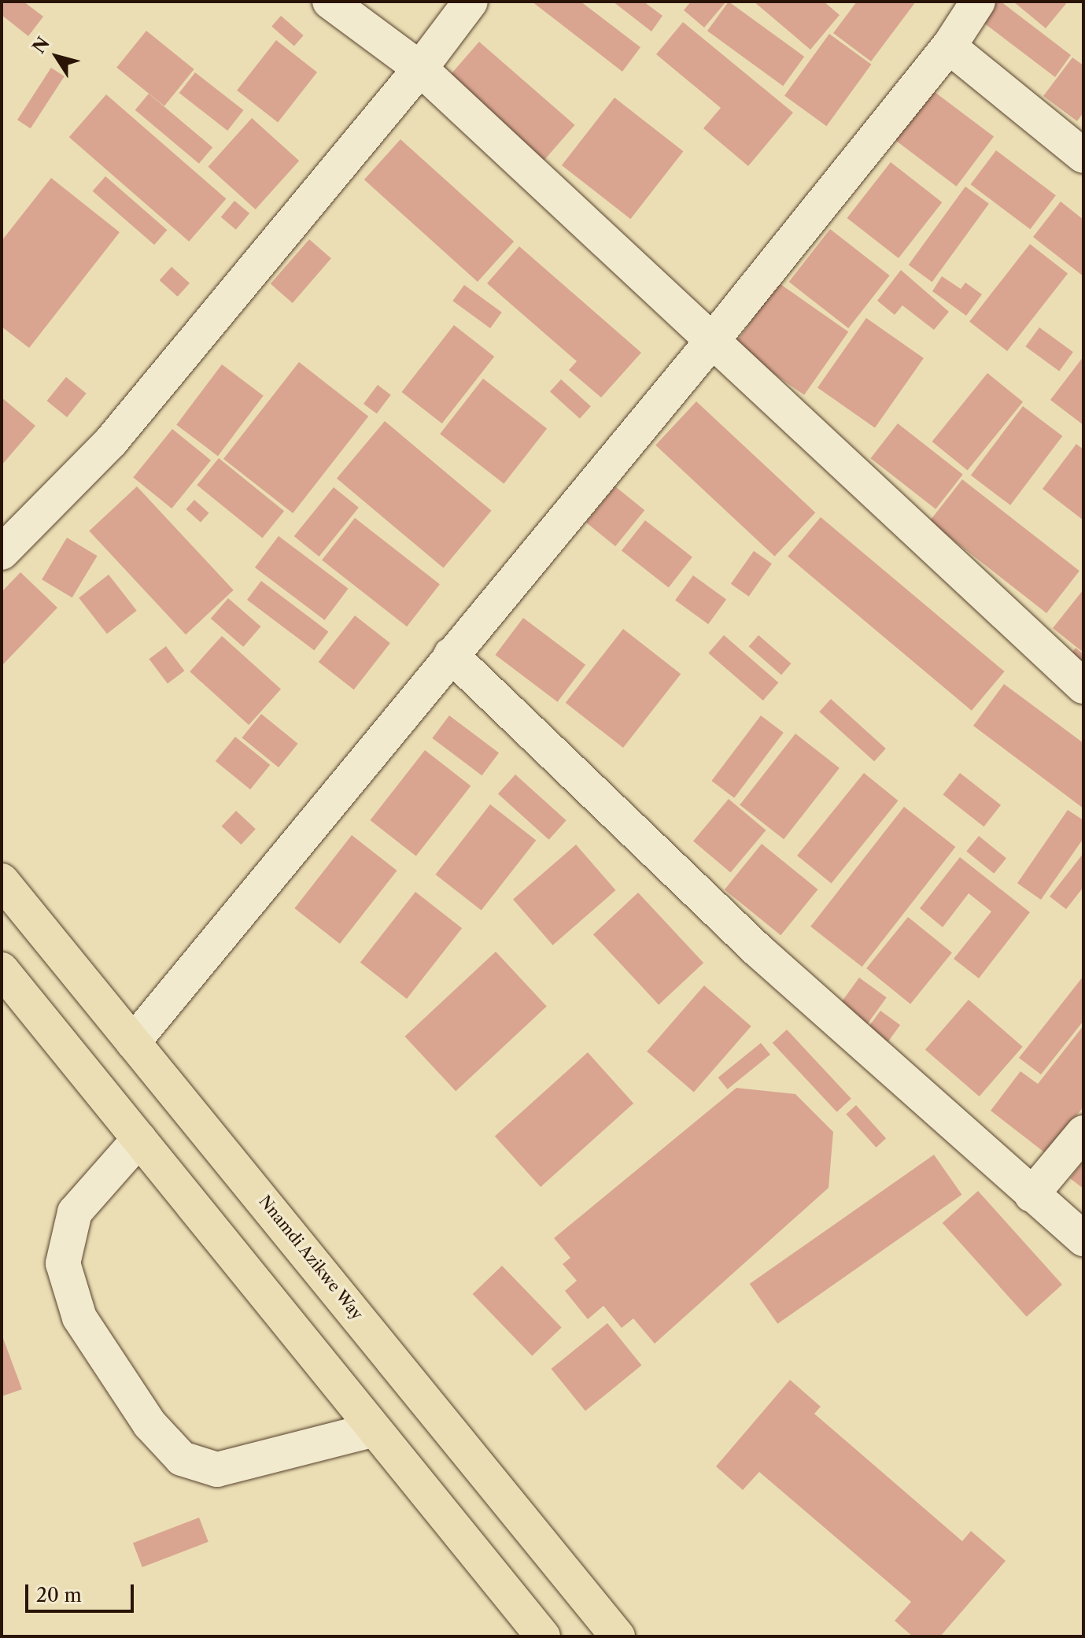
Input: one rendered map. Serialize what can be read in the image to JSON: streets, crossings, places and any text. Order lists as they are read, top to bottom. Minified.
{"streets":{"highway":["Nnamdi Azikwe Way"]},"scale_bar":"20 m","north":"top left"}
